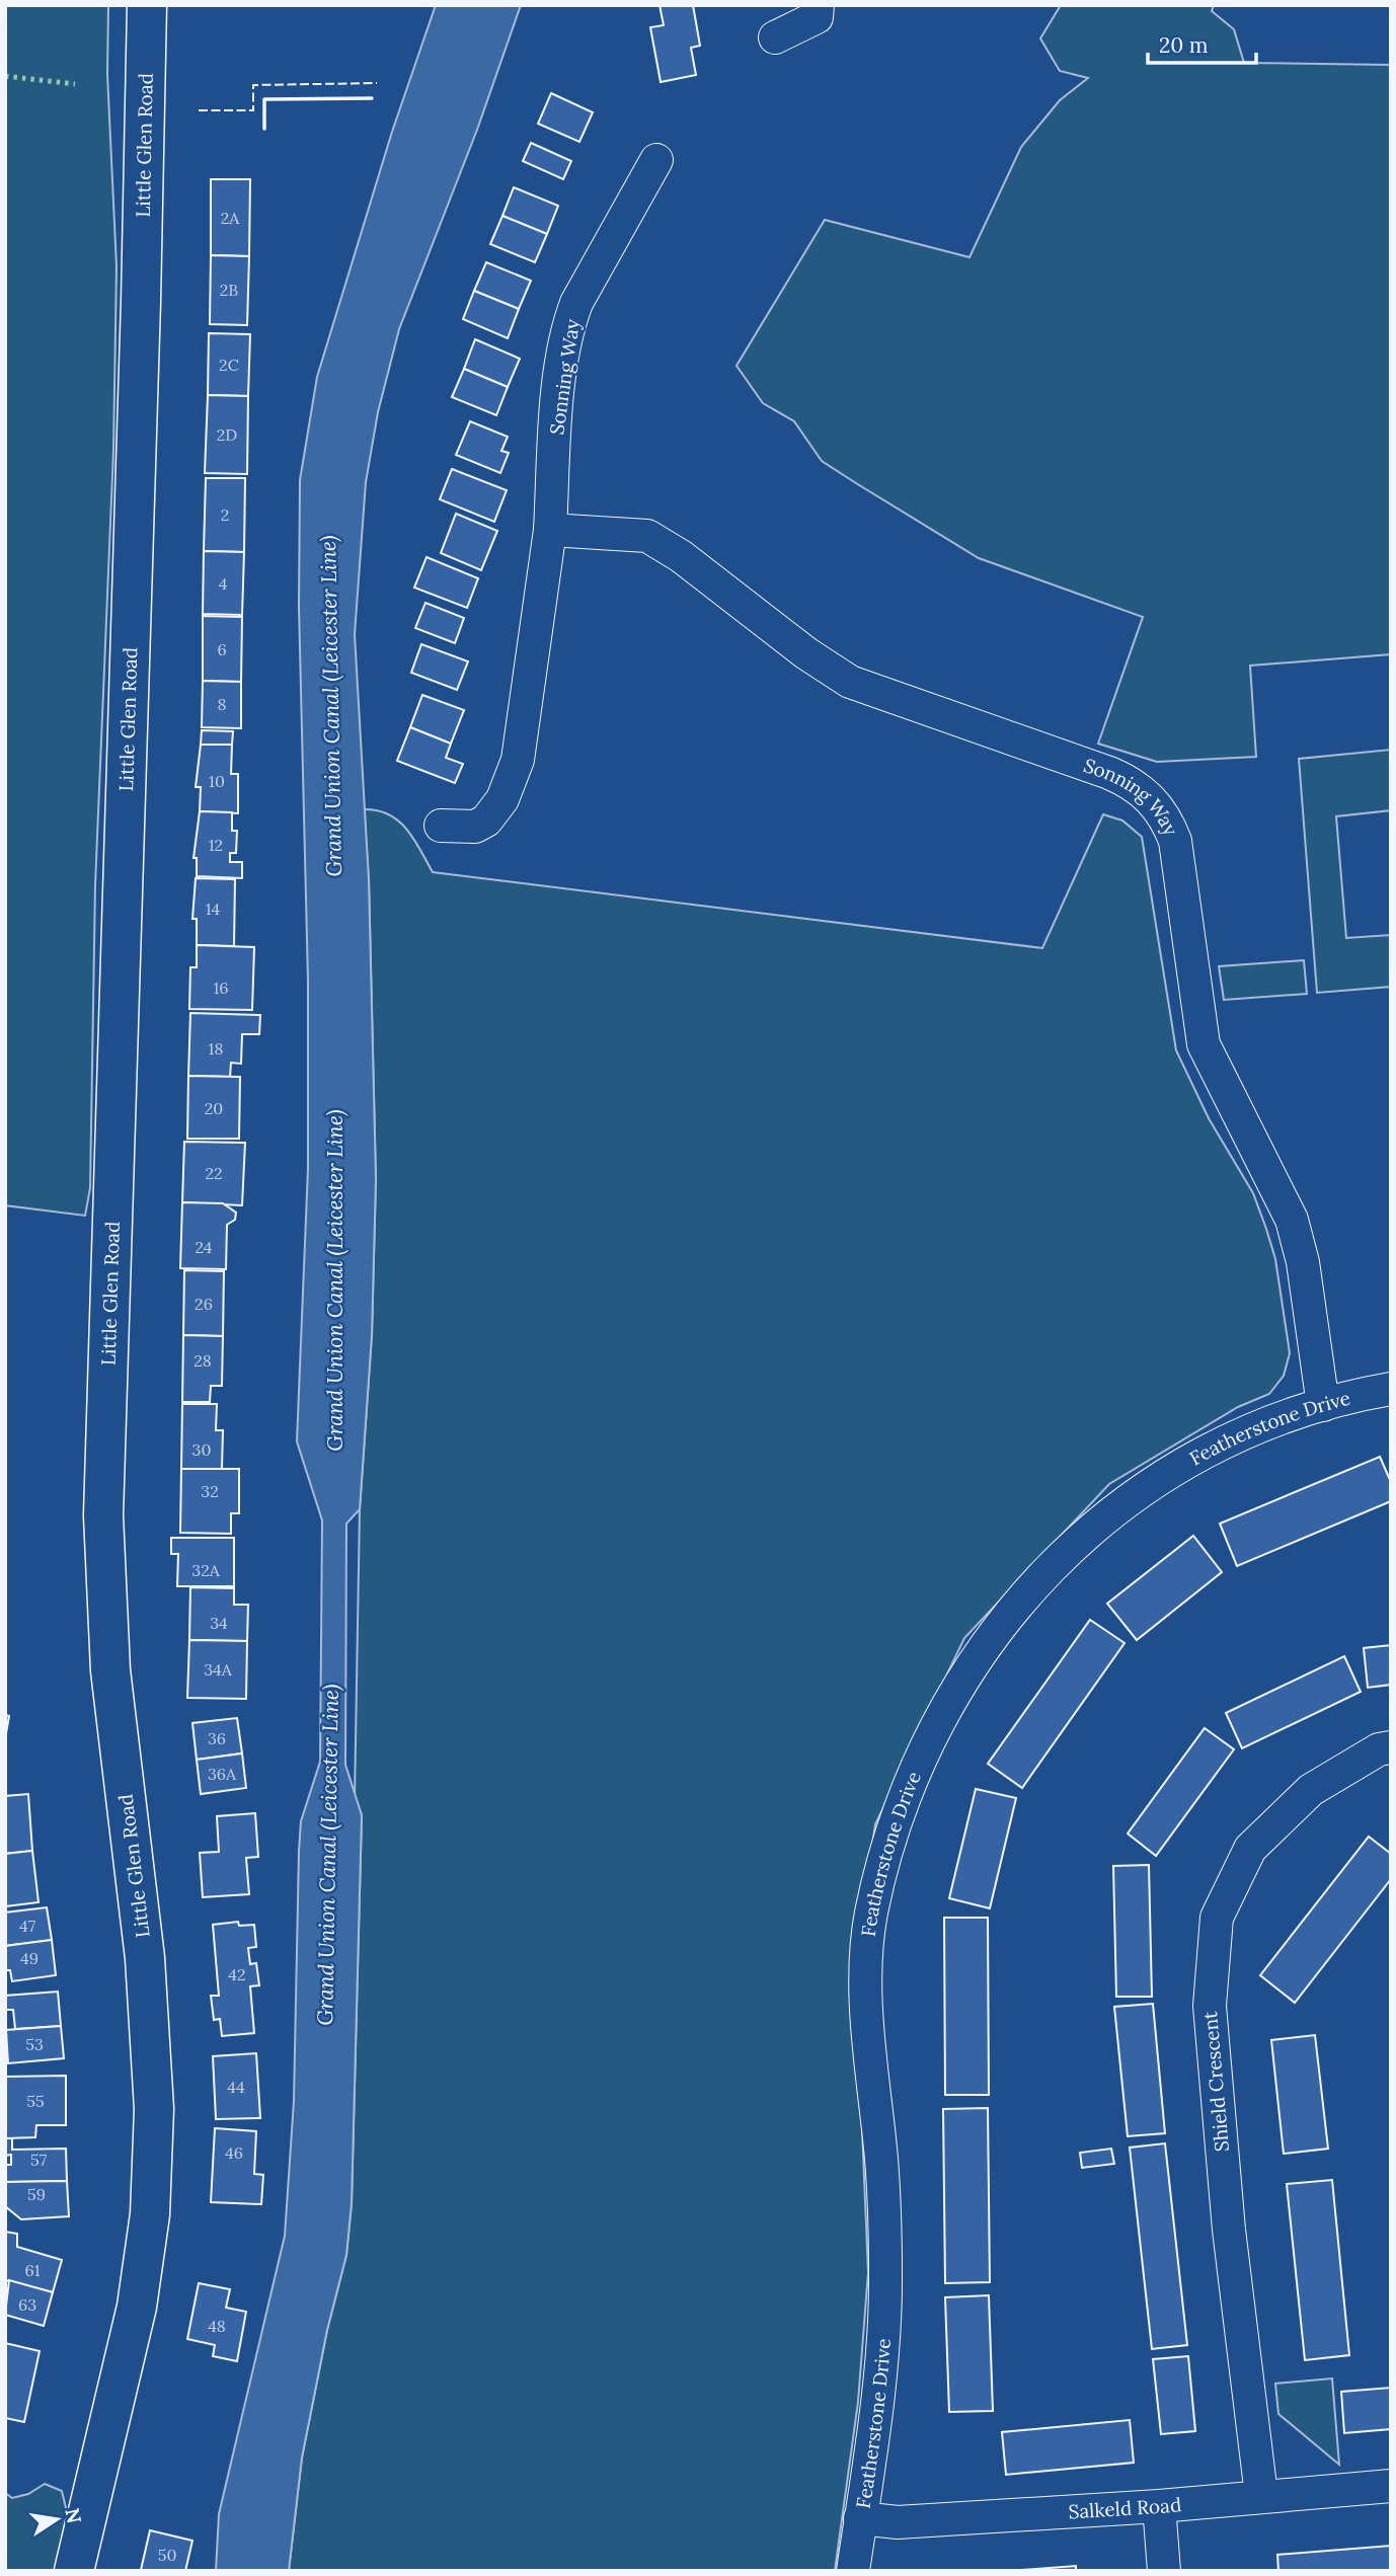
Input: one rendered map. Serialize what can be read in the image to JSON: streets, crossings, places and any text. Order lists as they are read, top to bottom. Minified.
{"streets":{"main road":["Little Glen Road"],"street":["Sonning Way","Featherstone Drive","Shield Crescent","Salkeld Road"]},"crossings":[["Sonning Way","Featherstone Drive"],["Featherstone Drive","Salkeld Road"],["Shield Crescent","Salkeld Road"]],"water":["Grand Union Canal (Leicester Line)"],"house_numbers":["2A","2B","2C","2D","2","4","6","8","10","12","14","16","18","20","22","24","26","28","30","32","32A","34","34A","36","36A","47","49","42","53","44","55","46","57","59","61","63","48","50"],"scale_bar":"20 m","north":"right"}
